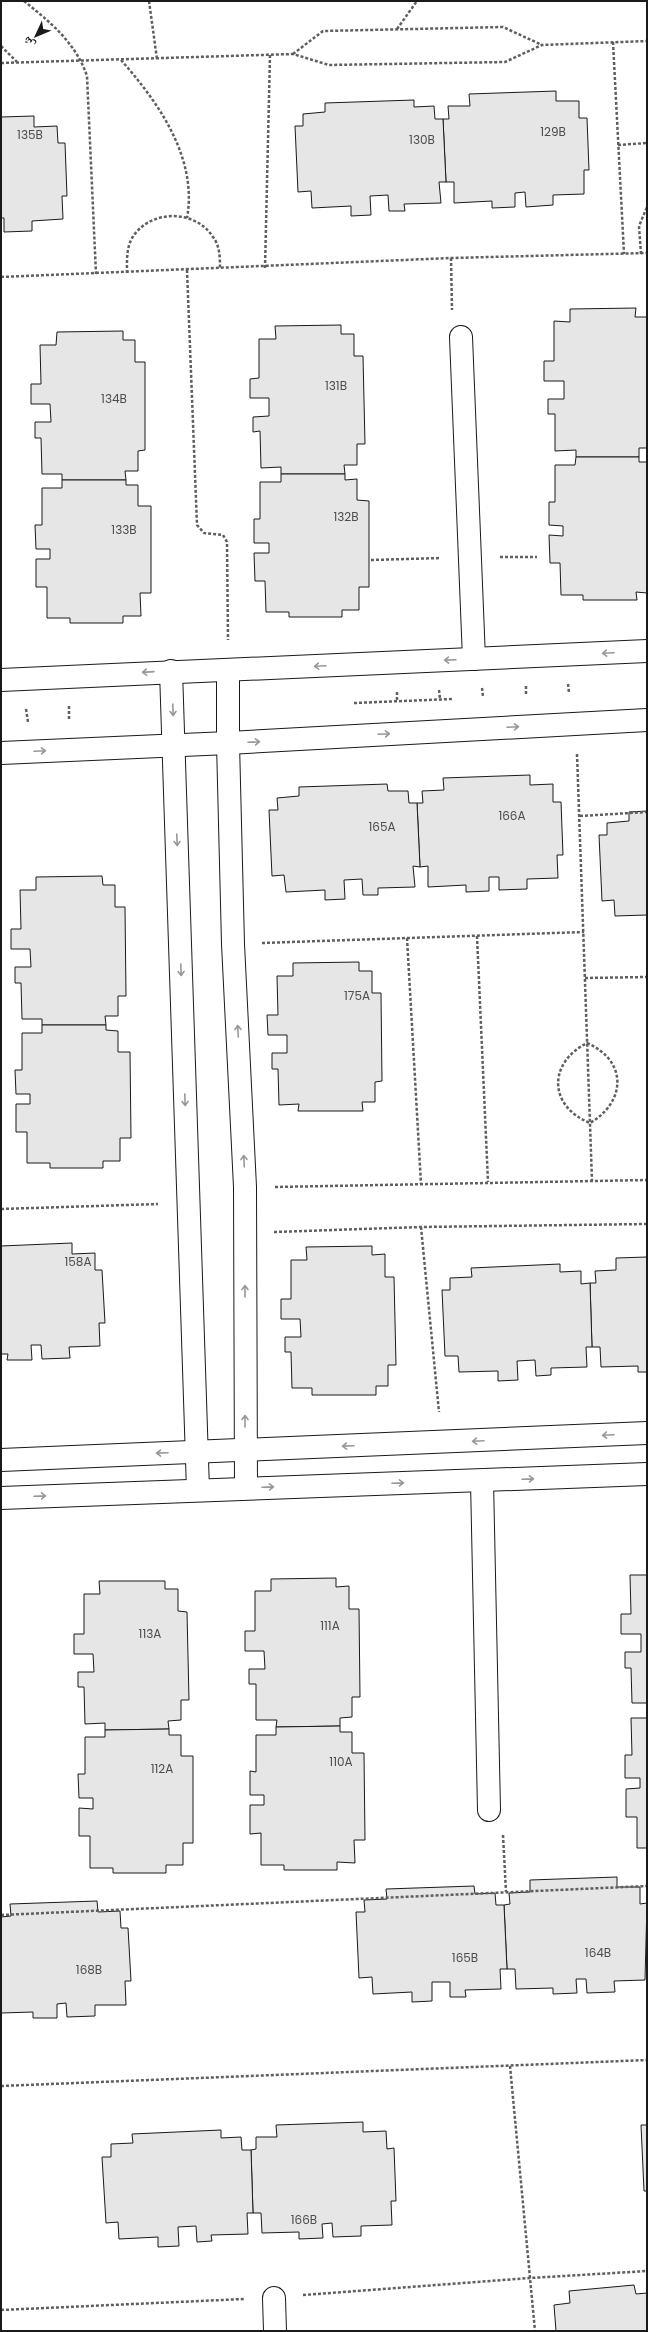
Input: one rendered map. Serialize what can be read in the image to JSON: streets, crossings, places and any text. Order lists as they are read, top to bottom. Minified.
{"house_numbers":["129B","135B","130B","131B","134B","132B","133B","166A","165A","175A","158A","111A","113A","110A","112A","164B","165B","168B","166B"],"north":"bottom left"}
